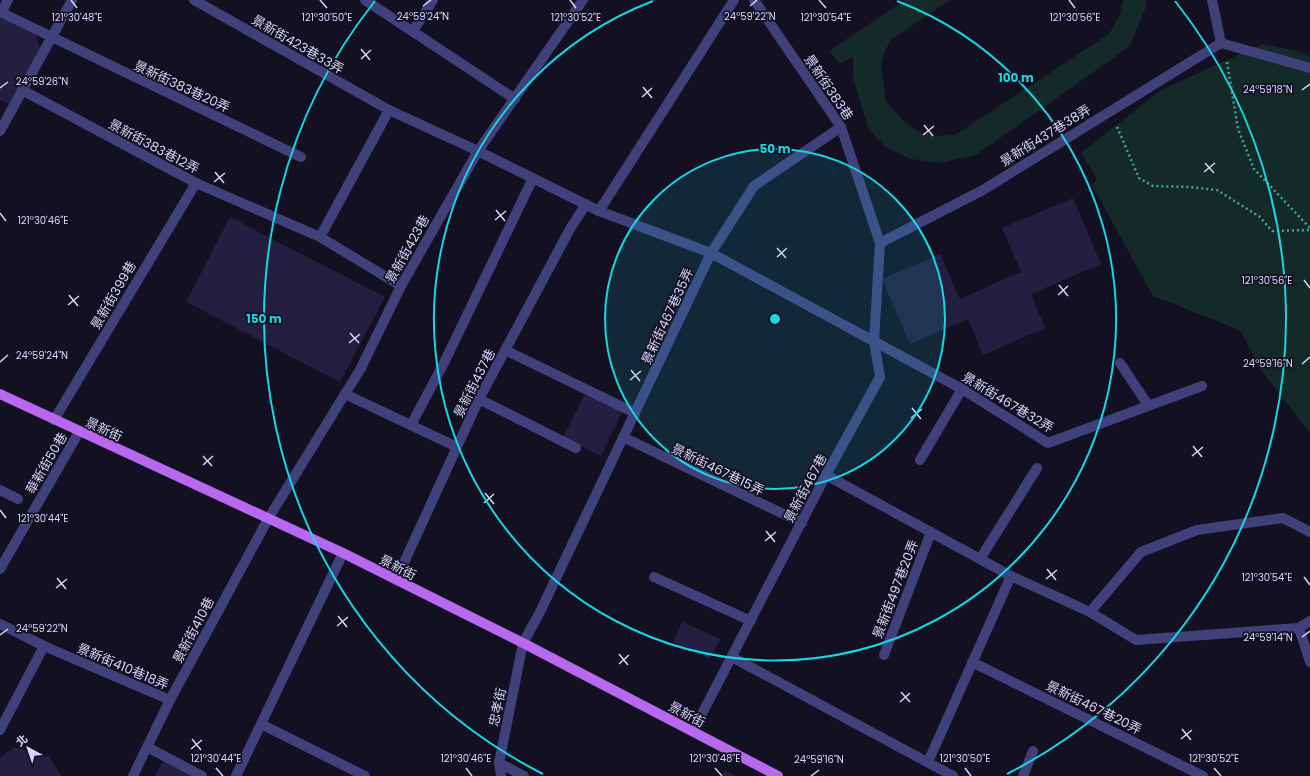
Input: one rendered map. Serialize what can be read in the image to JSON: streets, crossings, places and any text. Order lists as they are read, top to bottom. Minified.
{"streets":{"main road":["景新街"],"street":["景新街423巷33弄","景新街383巷20弄","景新街383巷","景新街437巷38弄","景新街383巷12弄","景新街423巷","景新街399巷","景新街467巷35弄","景新街437巷","景新街467巷32弄","華新街50巷","景新街467巷15弄","景新街467巷","景新街497巷20弄","景新街410巷","景新街410巷18弄","忠孝街","景新街467巷20弄"]},"crossings":[["景新街423巷33弄","景新街423巷"],["景新街423巷33弄","景新街437巷"],["景新街423巷33弄","景新街467巷32弄"],["景新街383巷","景新街437巷38弄"],["景新街383巷","景新街467巷35弄"],["景新街383巷","景新街467巷"],["景新街437巷38弄","景新街467巷"],["景新街383巷12弄","景新街423巷"],["景新街383巷12弄","景新街399巷"],["景新街423巷","景新街"],["景新街423巷","景新街410巷"],["景新街399巷","景新街"],["景新街467巷35弄","景新街467巷32弄"],["景新街467巷35弄","景新街"],["景新街467巷35弄","景新街467巷15弄"],["景新街467巷35弄","忠孝街"],["景新街437巷","景新街"],["景新街467巷32弄","景新街467巷"],["景新街","華新街50巷"],["景新街","景新街467巷"],["景新街","景新街410巷"],["景新街","忠孝街"],["景新街467巷15弄","景新街467巷"],["景新街410巷","景新街410巷18弄"]],"north":"top left","coordinates":["24°59'24\"N","24°59'22\"N","121°30'48\"E","121°30'50\"E","121°30'52\"E","121°30'54\"E","121°30'56\"E","24°59'26\"N","24°59'18\"N","121°30'46\"E","24°59'16\"N","121°30'44\"E","24°59'14\"N"],"rings":["100 m","50 m","150 m"]}
